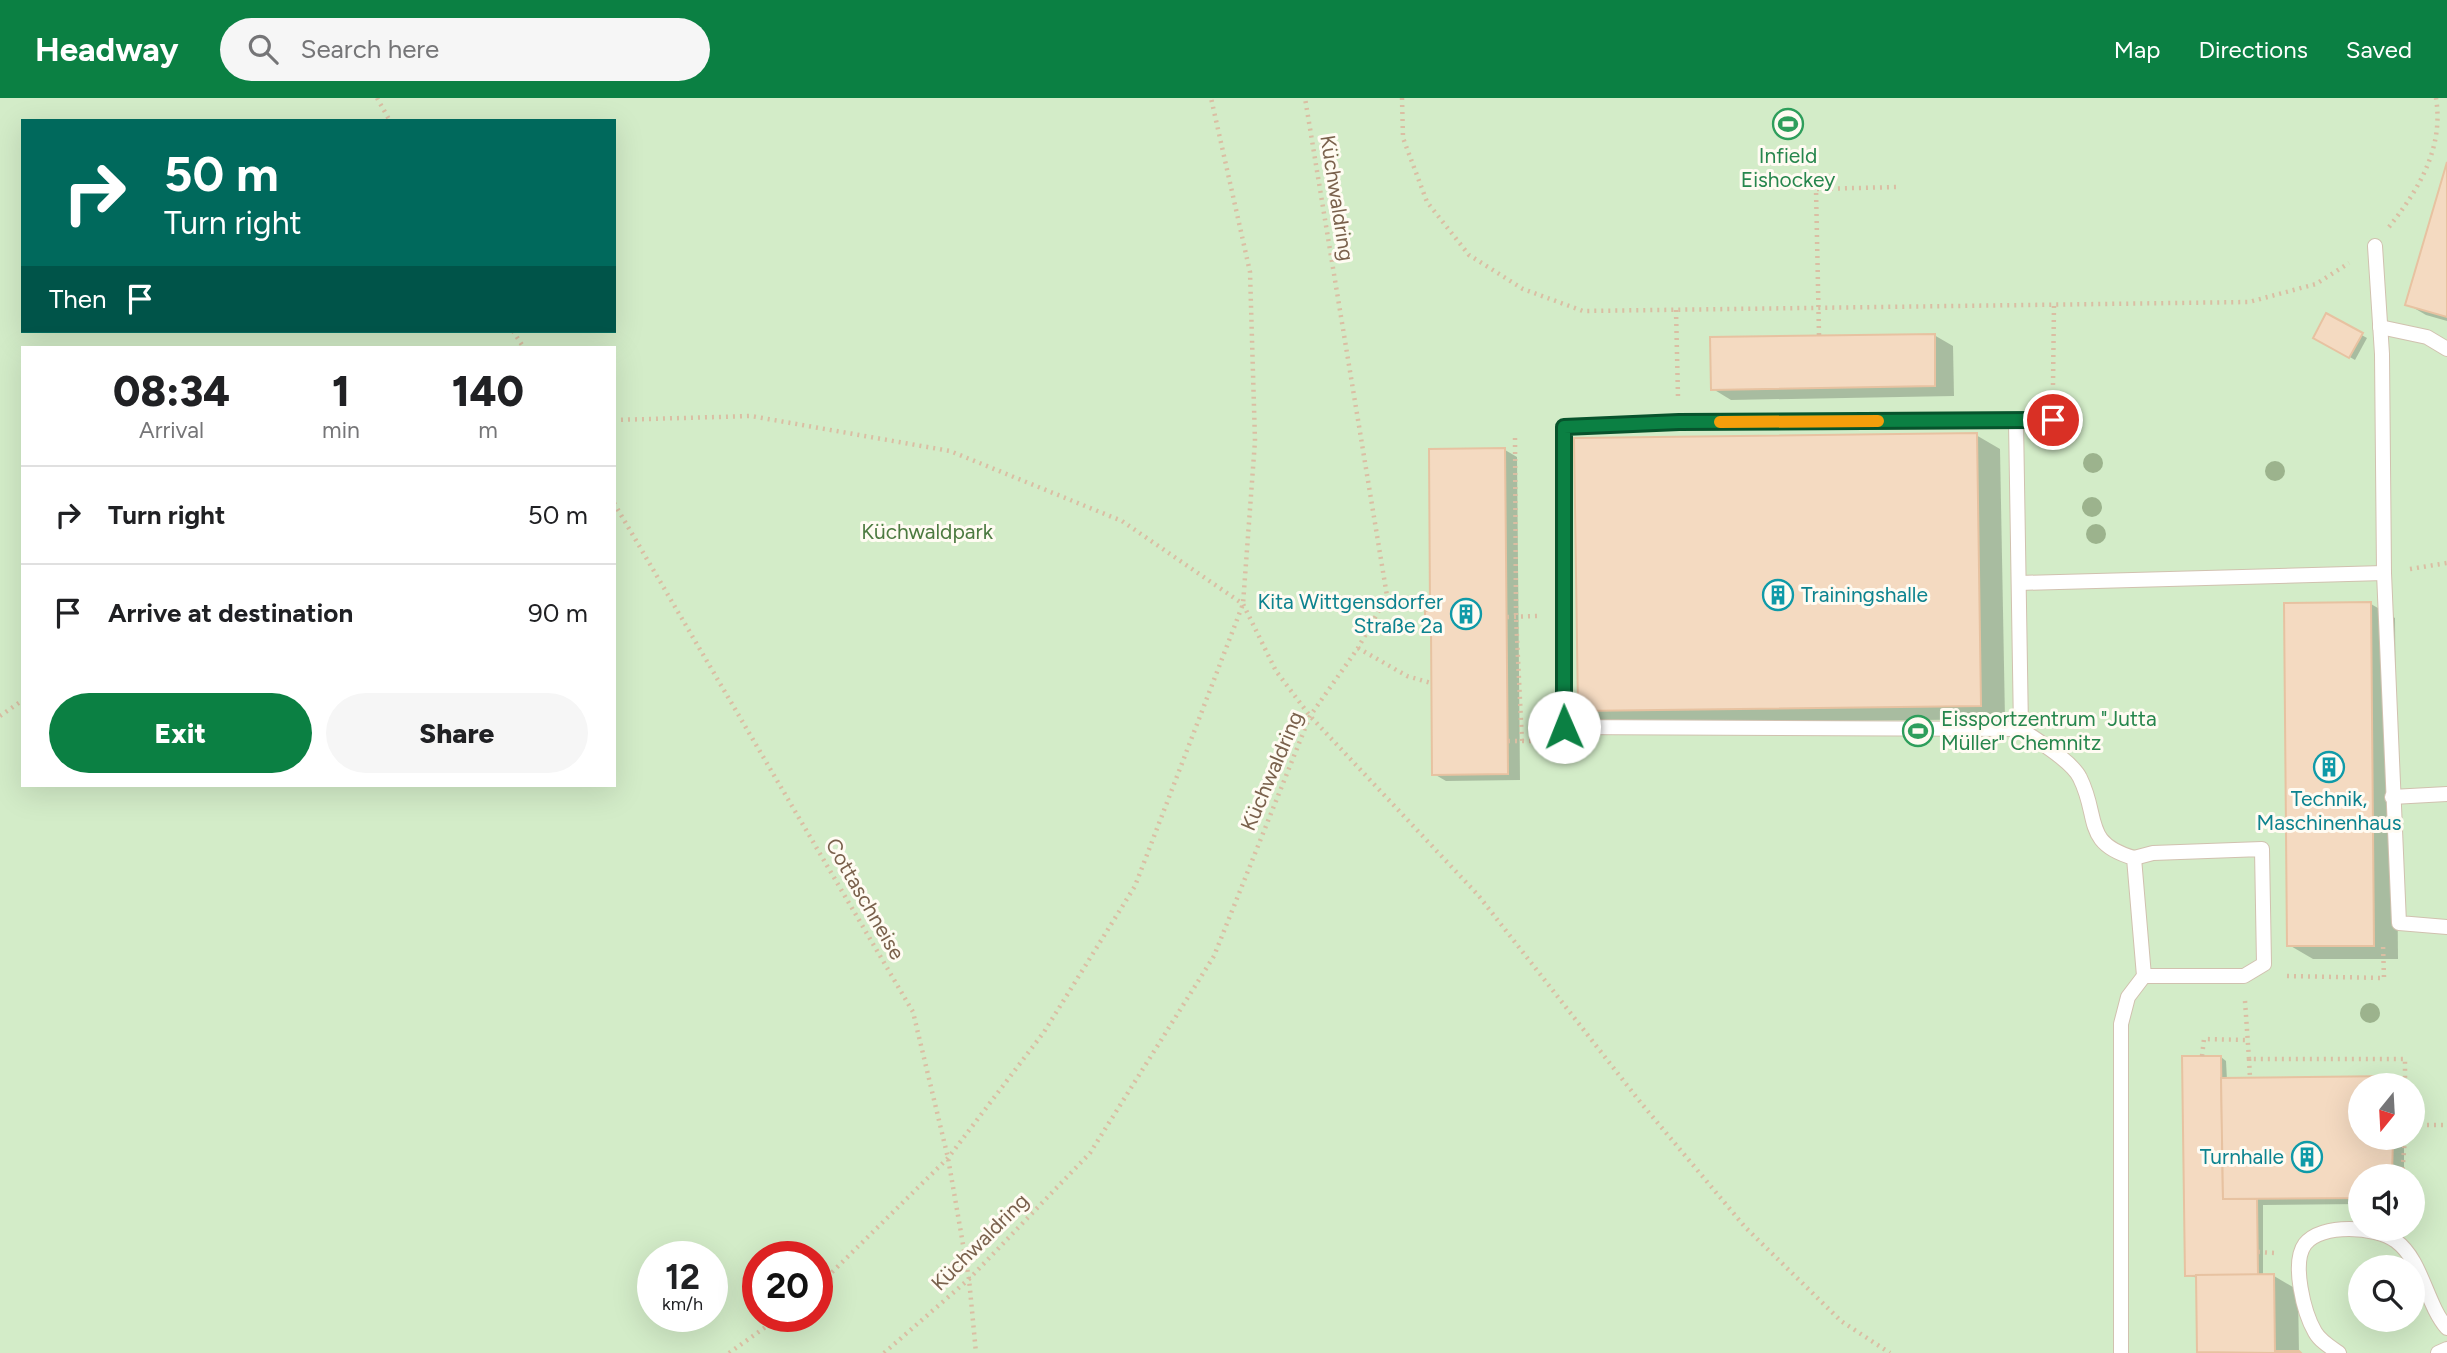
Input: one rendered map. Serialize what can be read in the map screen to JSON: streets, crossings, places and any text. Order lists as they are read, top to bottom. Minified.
{"streets":{"path":["Küchwaldring","Cottaschneise"]},"crossings":[["Küchwaldring","Cottaschneise"]],"parks":["Küchwaldpark"],"places":{"sports":["Infield Eishockey","Eissportzentrum \"Jutta Müller\" Chemnitz"],"building":["Trainingshalle","Kita Wittgensdorfer Straße 2a","Technik, Maschinenhaus","Turnhalle"]},"north":"bottom","page":{"header":"Headway","search":"Search here","nav":["Map","Directions","Saved"],"turn":["50 m","Turn right"],"then":"Then","eta":["08:34","Arrival","1","min","140","m"],"list":[{"name":"Turn right","value":"50 m"},{"name":"Arrive at destination","value":"90 m"}],"buttons":["Exit","Share"],"speed":"12 km/h","limit":"20"}}
